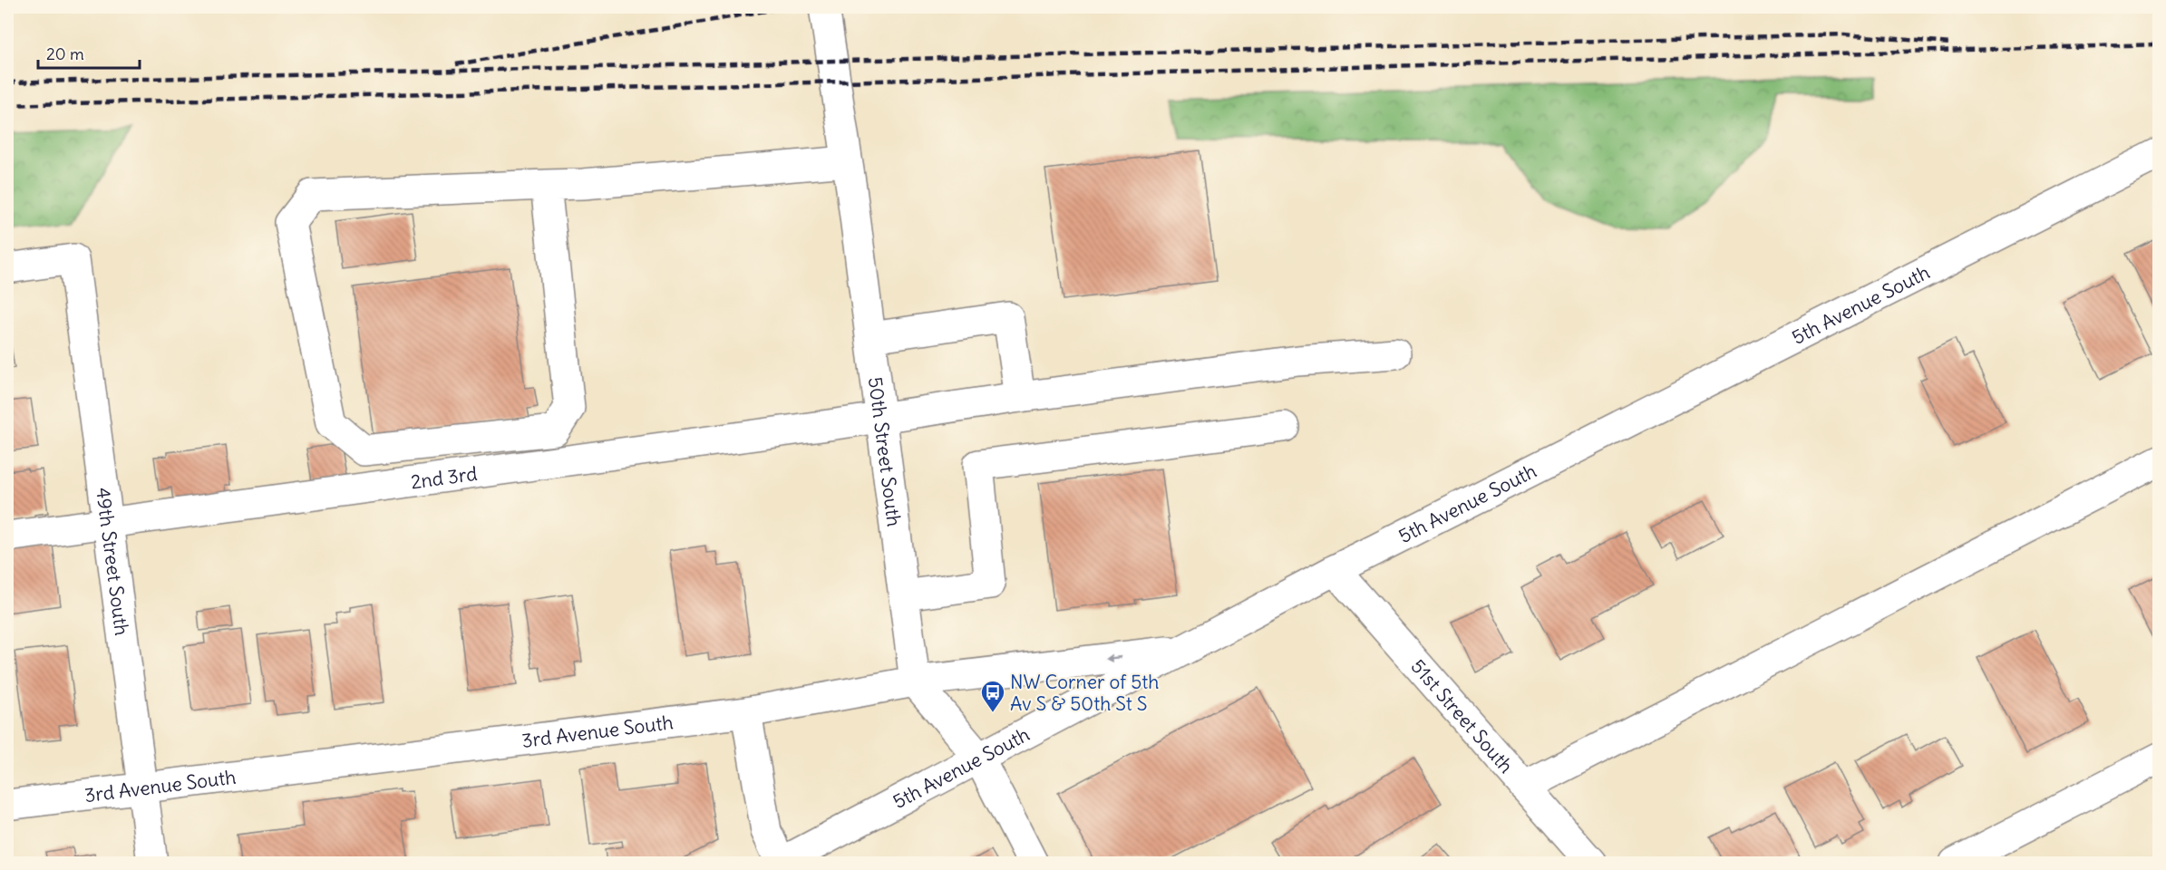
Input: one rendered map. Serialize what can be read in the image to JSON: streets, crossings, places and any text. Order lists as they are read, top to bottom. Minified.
{"streets":{"street":["5th Avenue South","50th Street South","2nd 3rd","49th Street South","51st Street South","3rd Avenue South"]},"crossings":[["5th Avenue South","51st Street South"],["5th Avenue South","3rd Avenue South"],["50th Street South","2nd 3rd"],["50th Street South","3rd Avenue South"],["2nd 3rd","49th Street South"],["49th Street South","3rd Avenue South"]],"places":{"bus stop":["NW Corner of 5th Av S & 50th St S"]},"scale_bar":"20 m"}
